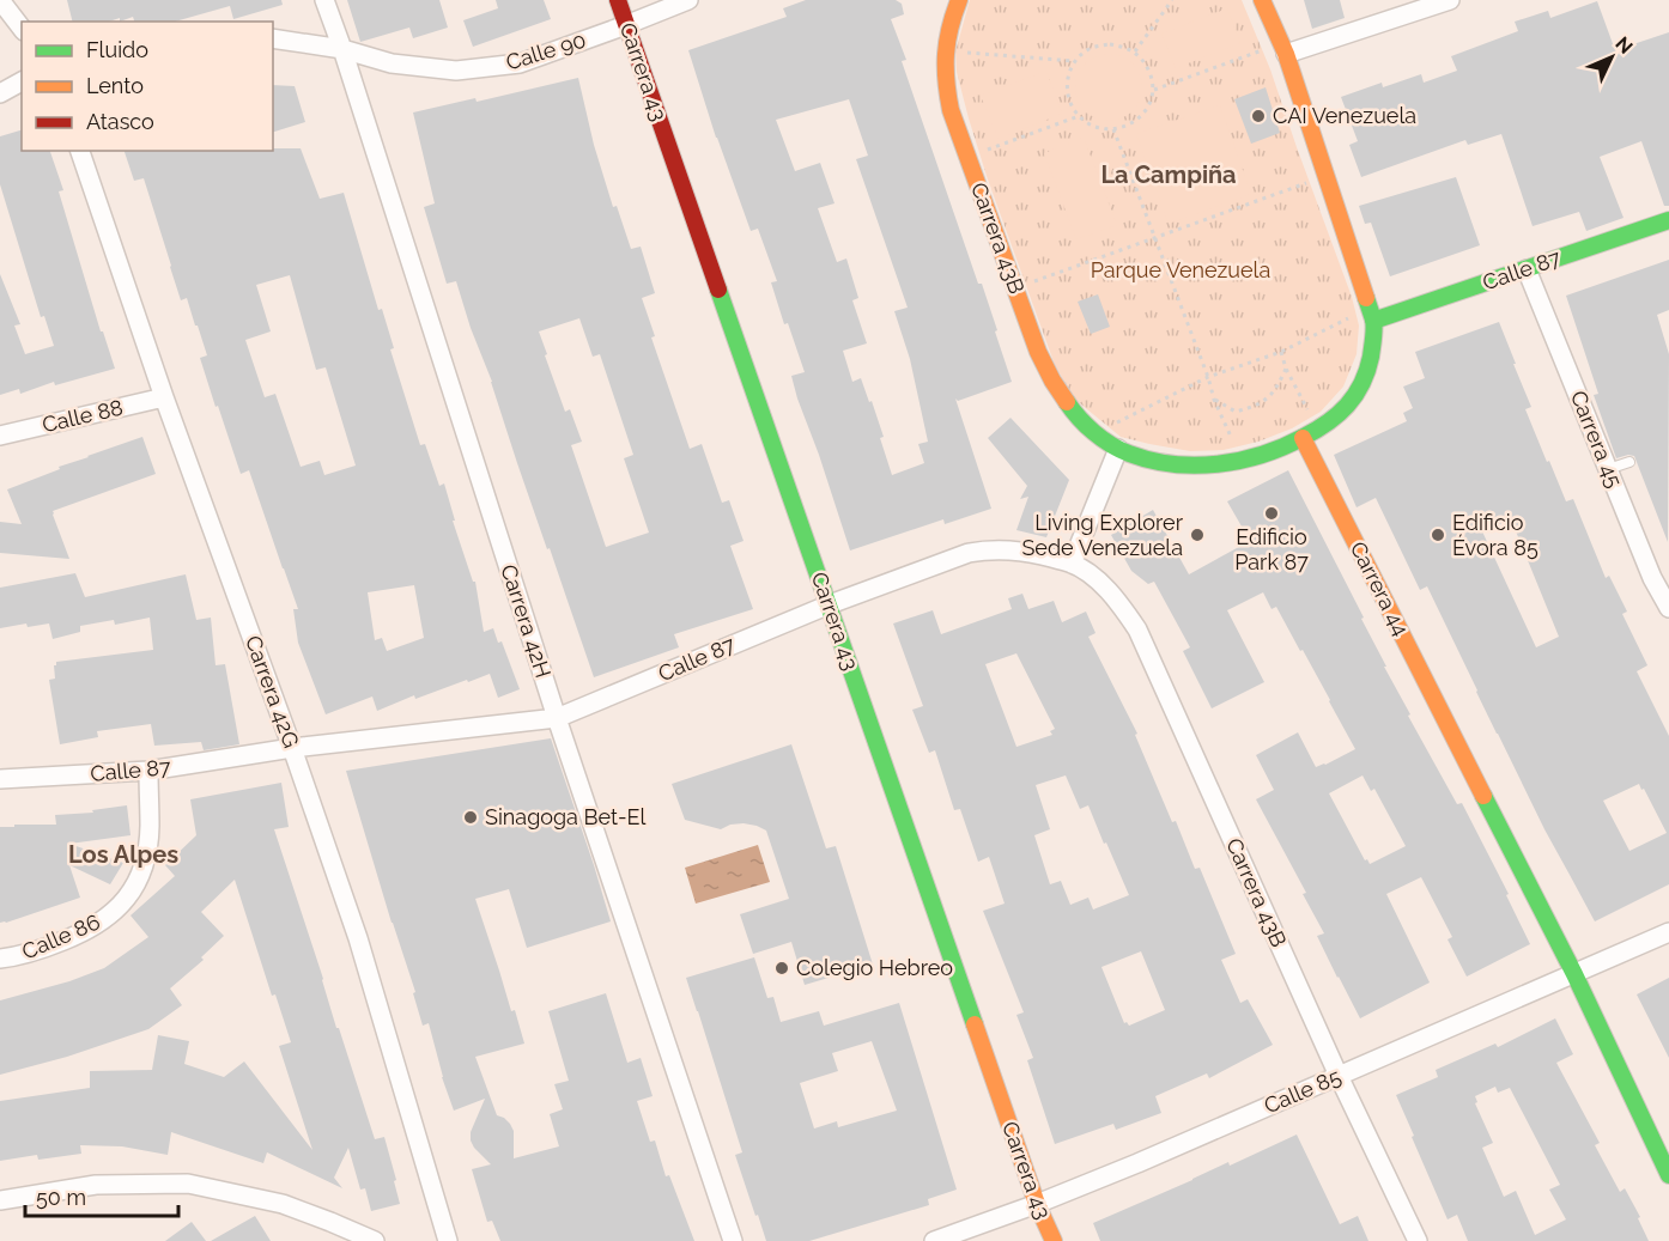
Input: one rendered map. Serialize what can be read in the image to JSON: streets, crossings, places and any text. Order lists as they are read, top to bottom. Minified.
{"streets":{"street":["Calle 90","Carrera 43","Carrera 43B","Calle 87","Calle 88","Carrera 45","Carrera 44","Carrera 42H","Carrera 42G","Calle 86","Calle 85"]},"crossings":[["Calle 90","Carrera 43"],["Calle 90","Carrera 42H"],["Carrera 43","Calle 87"],["Carrera 43","Calle 85"],["Carrera 43B","Calle 87"],["Carrera 43B","Calle 85"],["Calle 87","Carrera 45"],["Calle 87","Carrera 42H"],["Calle 87","Carrera 42G"],["Calle 87","Calle 86"],["Calle 88","Carrera 42G"],["Carrera 44","Calle 85"]],"districts":["La Campiña","Los Alpes"],"parks":["Parque Venezuela"],"places":["CAI Venezuela","Edificio Park 87","Living Explorer Sede Venezuela","Edificio Évora 85","Sinagoga Bet-El","Colegio Hebreo"],"legend":["Fluido","Lento","Atasco"],"scale_bar":"50 m","north":"top right"}
